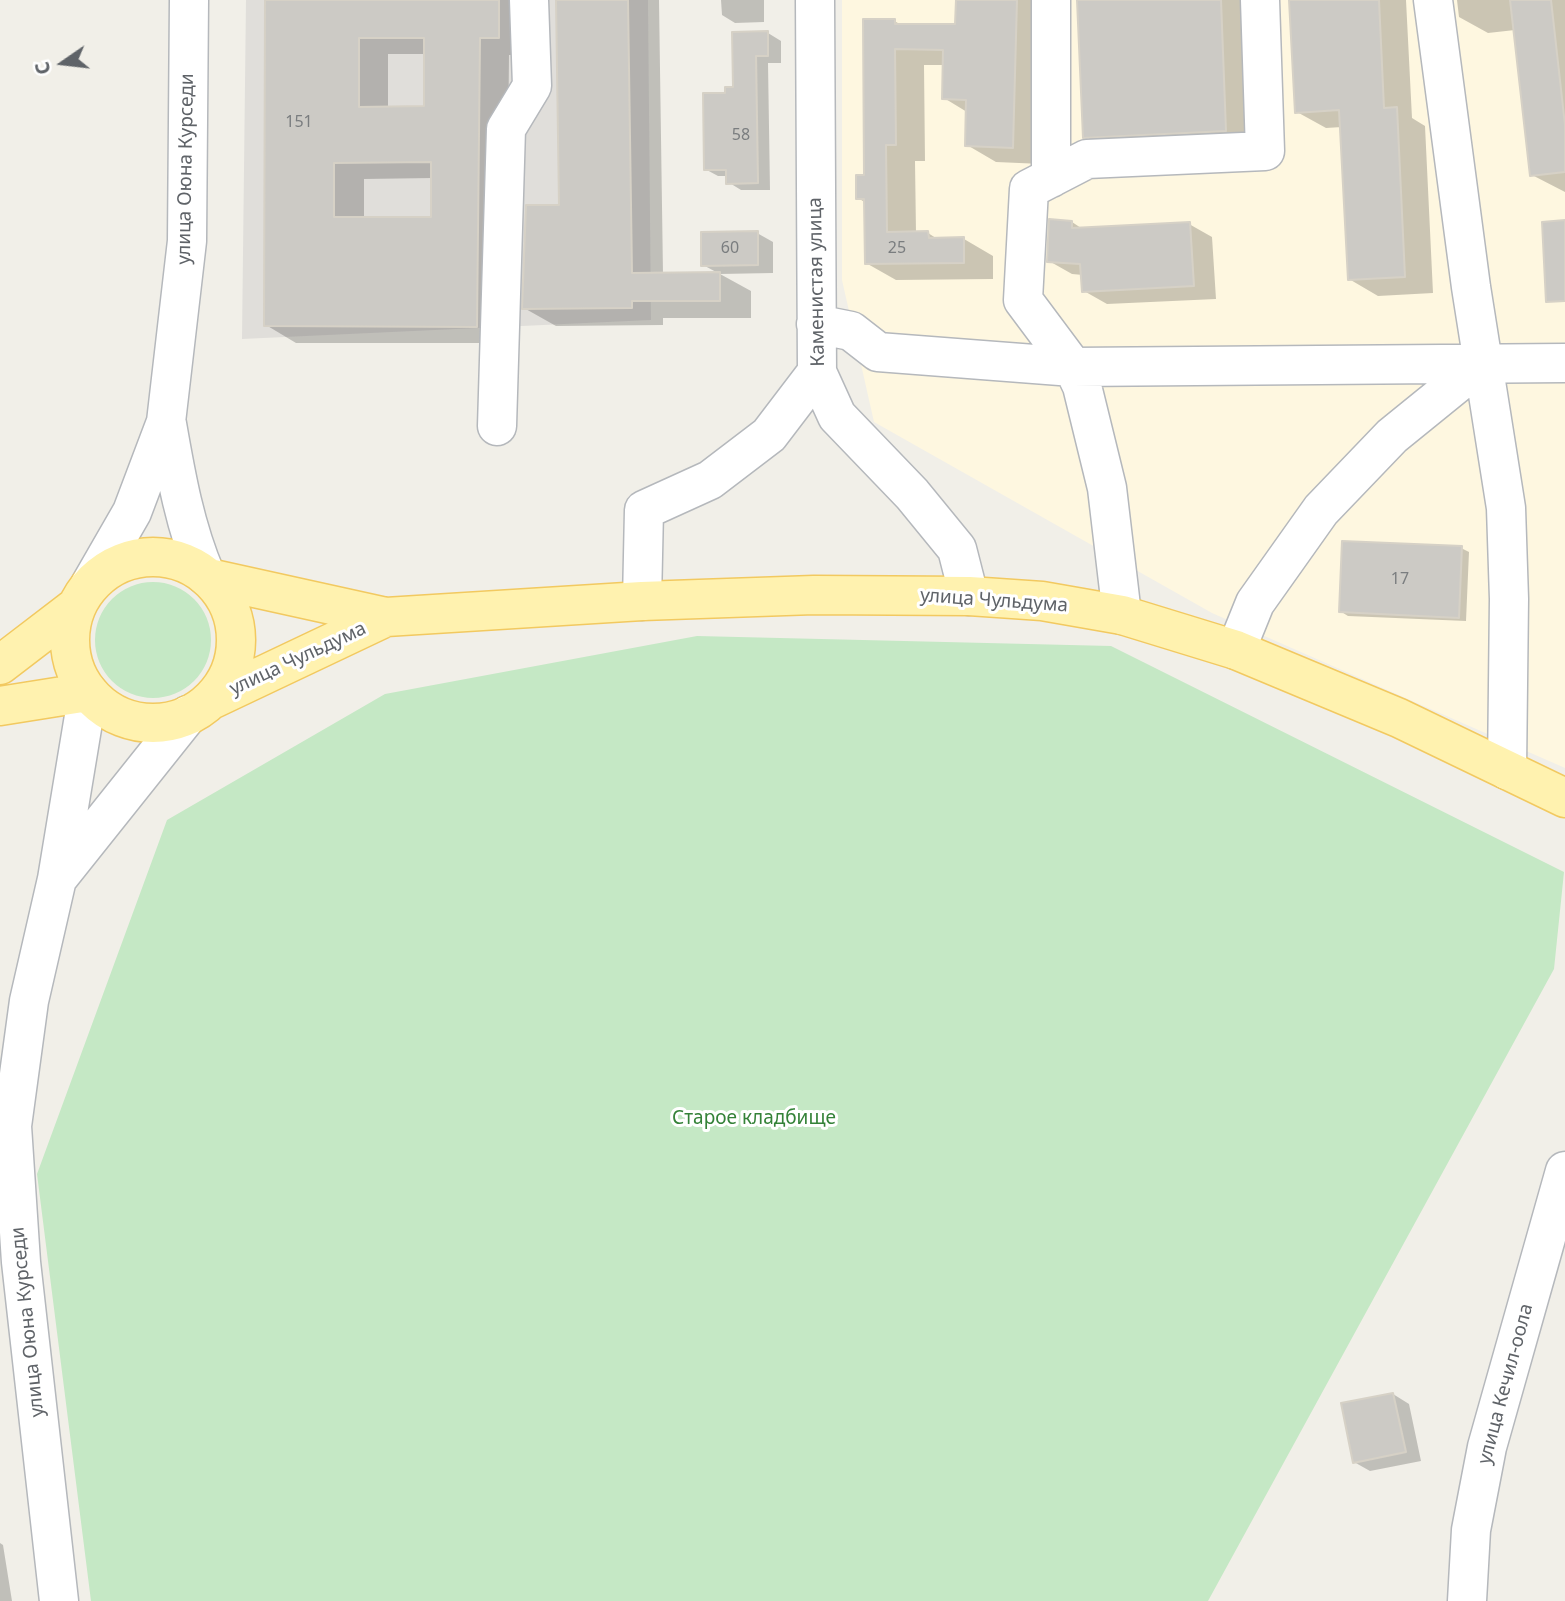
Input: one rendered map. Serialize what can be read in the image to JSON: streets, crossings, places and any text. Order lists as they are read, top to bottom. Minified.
{"streets":{"main road":["улица Чульдума"],"street":["улица Оюна Курседи","Каменистая улица","улица Кечил-оола"]},"crossings":[["улица Оюна Курседи","улица Чульдума"],["Каменистая улица","улица Чульдума"]],"parks":["Старое кладбище"],"house_numbers":["151","58","60","25","17"],"north":"left"}
